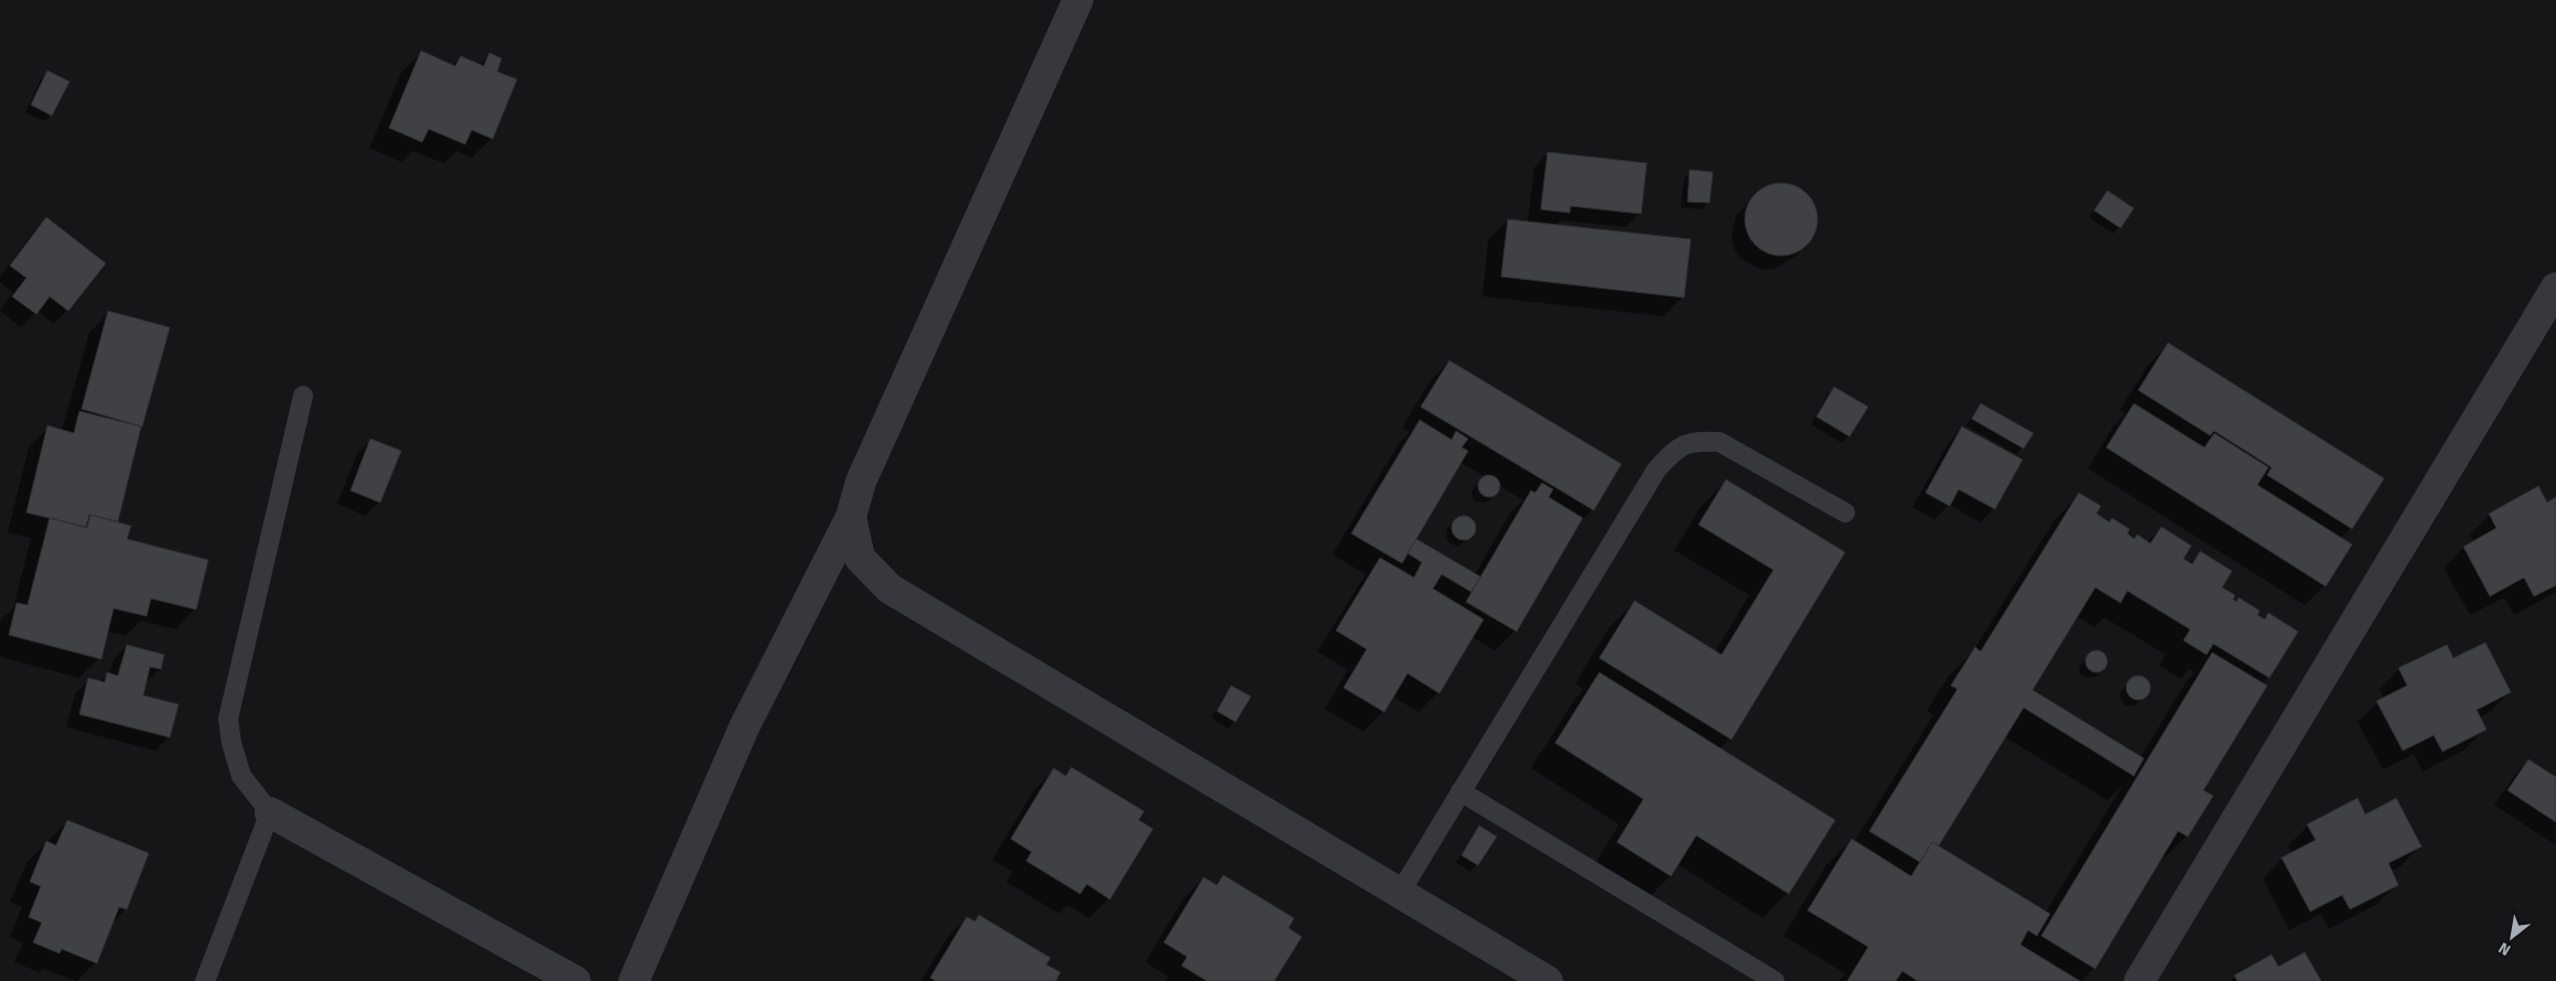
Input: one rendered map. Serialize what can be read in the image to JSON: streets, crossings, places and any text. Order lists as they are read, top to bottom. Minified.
{"north":"bottom left"}
